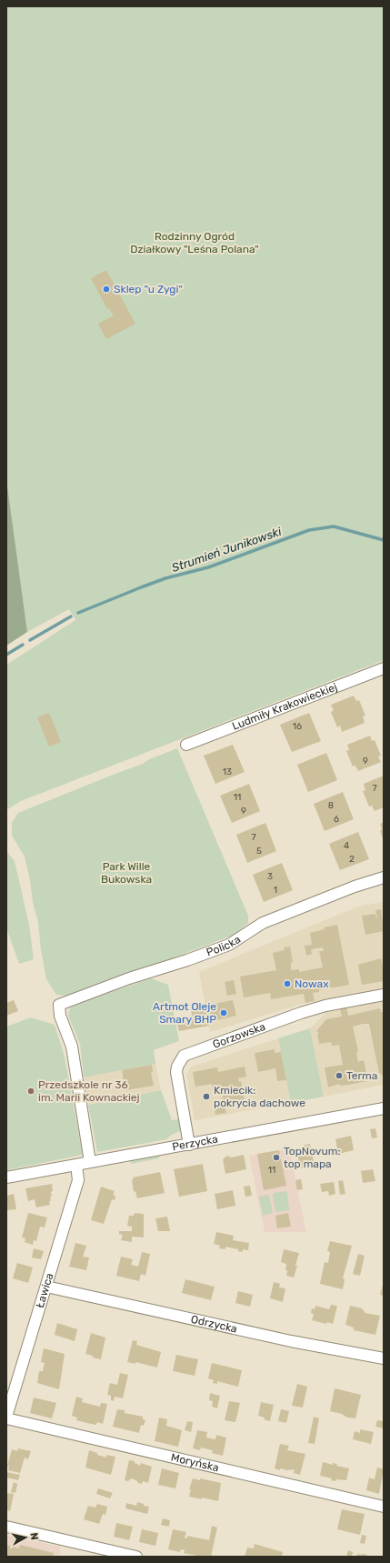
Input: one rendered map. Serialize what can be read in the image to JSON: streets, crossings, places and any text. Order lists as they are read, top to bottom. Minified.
{"streets":{"street":["Ludmiły Krakowieckiej","Policka","Gorzowska","Perzycka","Ławica","Odrzycka","Moryńska"]},"crossings":[["Policka","Perzycka"],["Gorzowska","Perzycka"],["Perzycka","Ławica"],["Ławica","Odrzycka"],["Ławica","Moryńska"]],"water":["Strumień Junikowski"],"parks":["Rodzinny Ogród Działkowy \"Leśna Polana\"","Park Wille Bukowska"],"places":["Sklep \"u Zygi\"","Nowax","Artmot Oleje Smary BHP","Terma","Przedszkole nr 36 im. Marii Kownackiej","Kmiecik: pokrycia dachowe","TopNovum: top mapa"],"house_numbers":["16","9","13","7","11","8","9","6","7","4","5","2","3","1","11"],"north":"right"}
